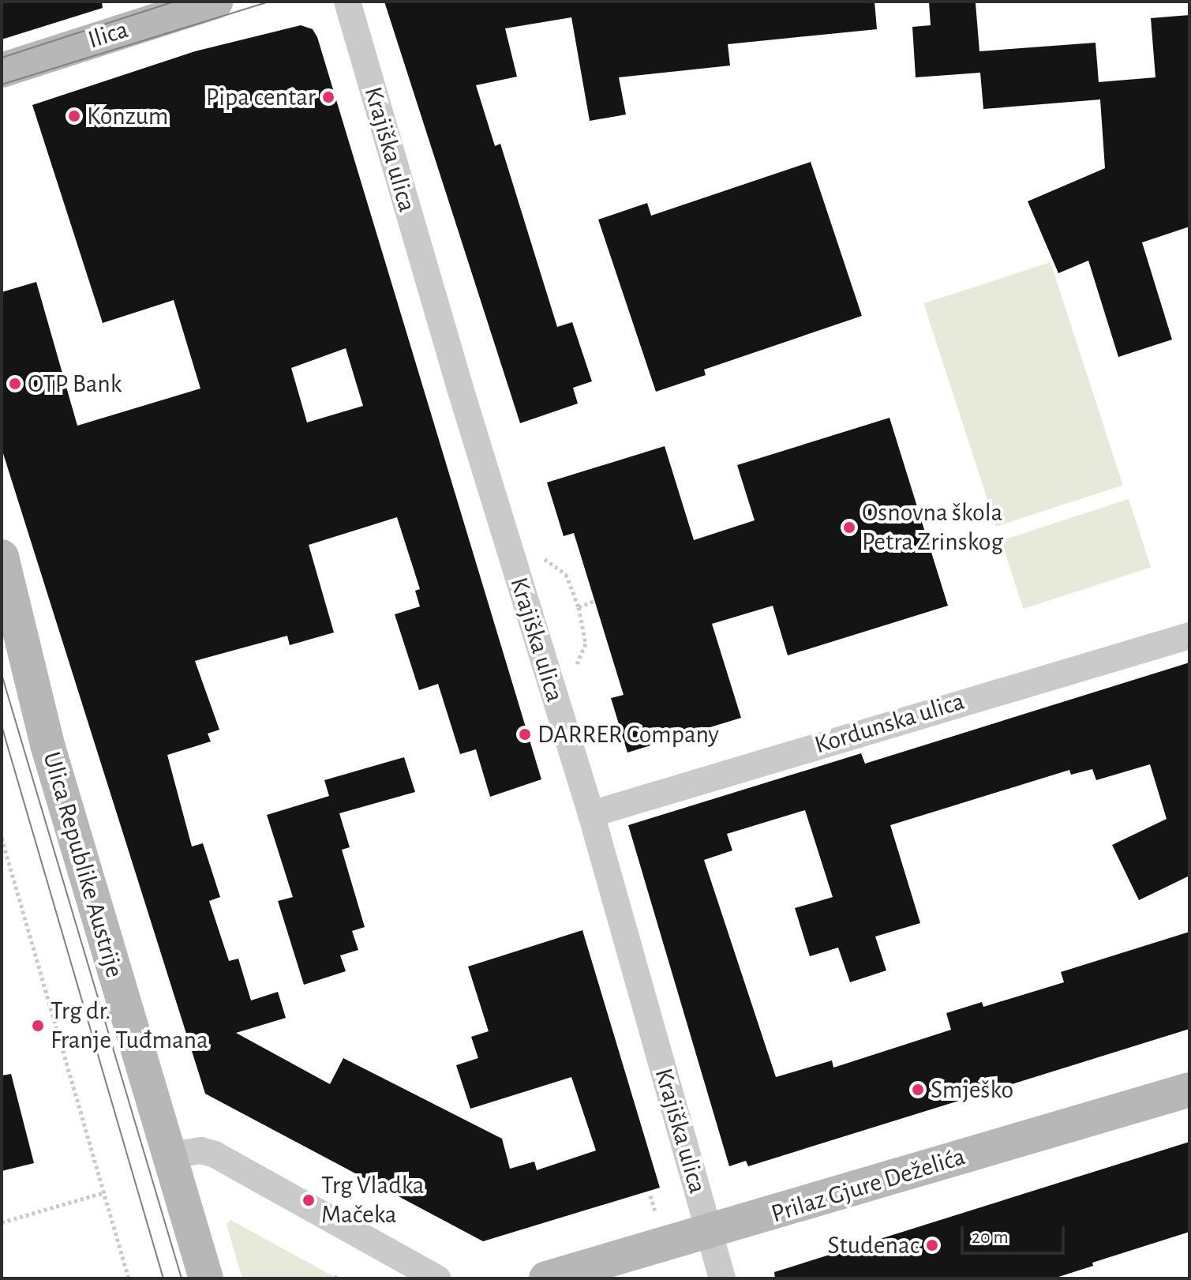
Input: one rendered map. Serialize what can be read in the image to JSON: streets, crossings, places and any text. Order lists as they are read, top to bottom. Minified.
{"streets":{"main road":["Ilica","Ulica Republike Austrije","Prilaz Gjure Deželića"],"street":["Krajiška ulica","Kordunska ulica"]},"crossings":[["Krajiška ulica","Kordunska ulica"],["Krajiška ulica","Prilaz Gjure Deželića"]],"places":["Pipa centar","Konzum","OTP Bank","Osnovna škola Petra Zrinskog","DARRER Company","Trg dr. Franje Tuđmana","Smješko","Trg Vladka Mačeka","Studenac"],"scale_bar":"20 m"}
